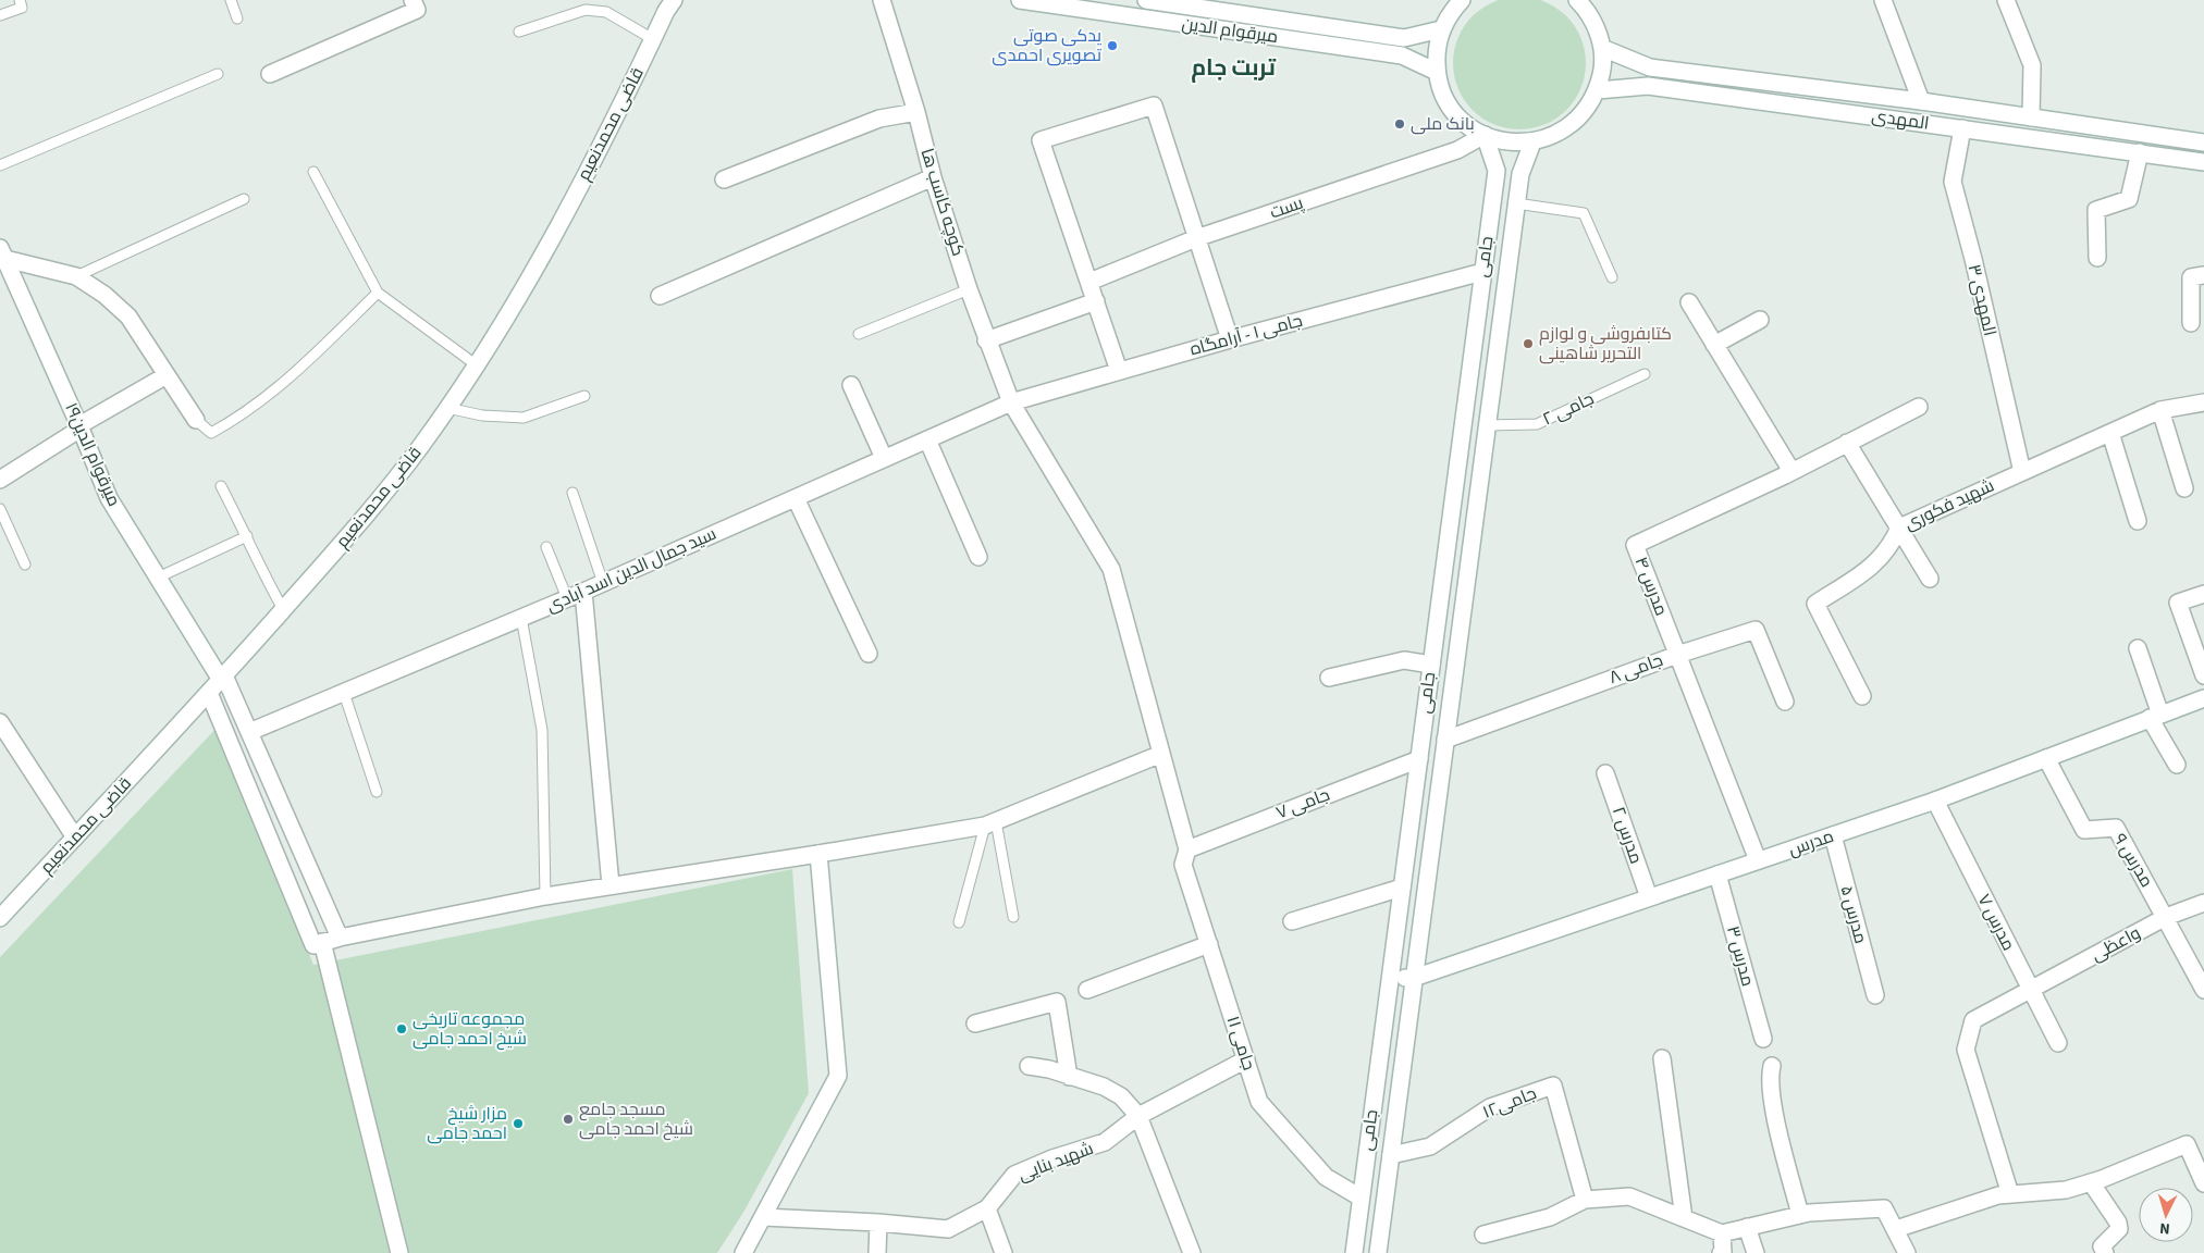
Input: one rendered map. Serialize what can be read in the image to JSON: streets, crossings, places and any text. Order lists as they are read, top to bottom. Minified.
{"streets":{"street":["میرقوام الدین","المهدی","قاضی محمدنعیم","کوچه کاسب ها","پست","جامی","المهدی ۳","جامی ۱ - آرامگاه","میرقوام الدین۱۹","شهید فکوری","سید جمال الدین اسد آبادی","مدرس ۴","جامی ۸","جامی ۷","مدرس ۲","مدرس","مدرس ۹","مدرس ۵","مدرس ۷","واعظی","مدرس ۳","جامی ۱۱","جامی۱۲","شهید بنایی"],"lane":["جامی ۲"]},"crossings":[["المهدی","المهدی ۳"],["قاضی محمدنعیم","میرقوام الدین۱۹"],["کوچه کاسب ها","جامی ۱ - آرامگاه"],["کوچه کاسب ها","سید جمال الدین اسد آبادی"],["کوچه کاسب ها","جامی ۱۱"],["پست","جامی"],["جامی","جامی ۱ - آرامگاه"],["جامی","جامی ۲"],["جامی","جامی ۸"],["جامی","جامی ۷"],["جامی","مدرس"],["جامی","جامی ۱۱"],["جامی","جامی۱۲"],["المهدی ۳","شهید فکوری"],["جامی ۱ - آرامگاه","سید جمال الدین اسد آبادی"],["میرقوام الدین۱۹","سید جمال الدین اسد آبادی"],["مدرس ۴","جامی ۸"],["مدرس ۴","مدرس"],["جامی ۷","جامی ۱۱"],["مدرس ۲","مدرس"],["مدرس","مدرس ۹"],["مدرس","مدرس ۵"],["مدرس","مدرس ۷"],["مدرس","مدرس ۳"],["مدرس ۹","واعظی"],["مدرس ۷","واعظی"],["جامی ۱۱","شهید بنایی"]],"districts":["تربت جام"],"places":["یدکی صوتی تصویری احمدی","بانک ملی","کتابفروشی و لوازم التحریر شاهینی","مجموعه تاریخی شیخ احمد جامی","مسجد جامع شیخ احمد جامی","مزار شیخ احمد جامی"],"north":"bottom"}
